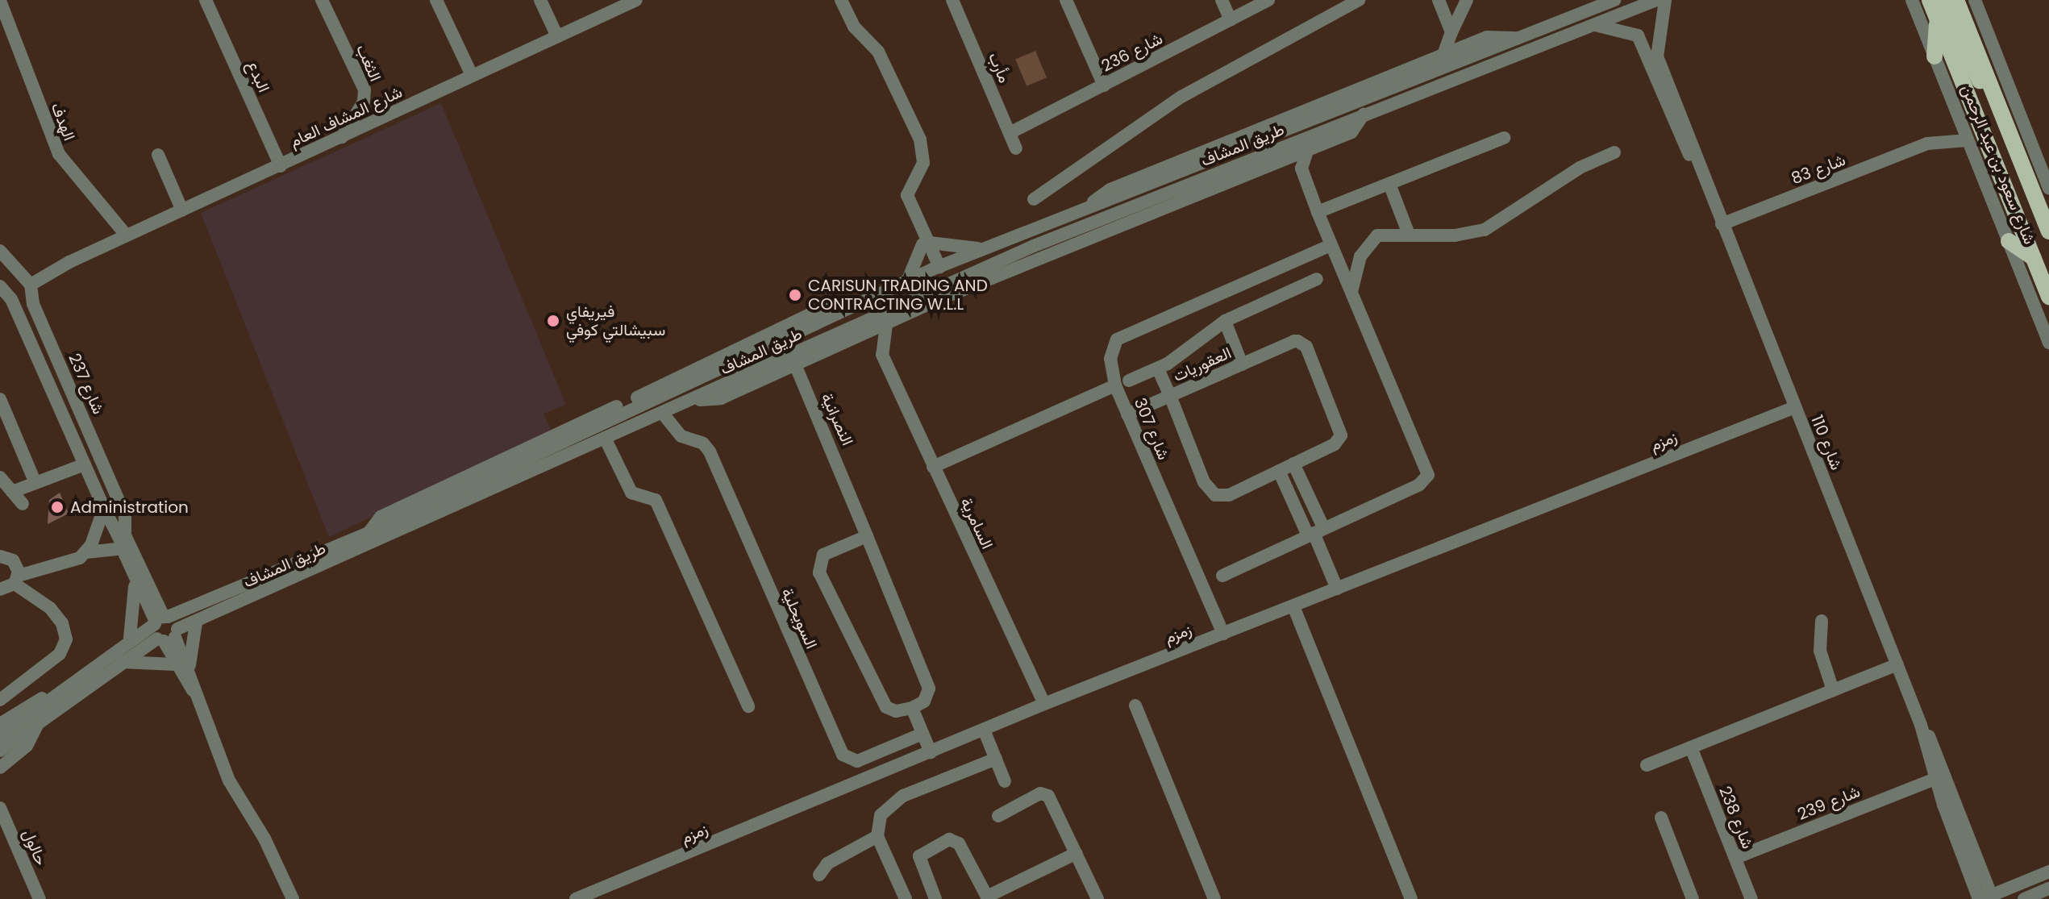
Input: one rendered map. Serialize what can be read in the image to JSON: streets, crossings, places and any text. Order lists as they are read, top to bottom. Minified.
{"streets":{"main road":["شارع سعود بن عبد الرحمن"],"street":["شارع 236","الثغب","مأرب","البدع","شارع المشاف العام","الهدف","طريق المشاف","شارع 83","العقوريات","شارع 237","النصرانية","شارع 307","زمزم","شارع 110","السامرية","السويحلية","شارع 239","شارع 238","حالول"]},"crossings":[["شارع 236","مأرب"],["الثغب","شارع المشاف العام"],["البدع","شارع المشاف العام"],["شارع المشاف العام","الهدف"],["شارع المشاف العام","شارع 237"],["طريق المشاف","شارع 237"],["طريق المشاف","النصرانية"],["طريق المشاف","شارع 110"],["طريق المشاف","السامرية"],["طريق المشاف","السويحلية"],["شارع سعود بن عبد الرحمن","شارع 83"],["شارع 83","شارع 110"],["العقوريات","شارع 307"],["شارع 307","زمزم"],["شارع 307","السامرية"],["زمزم","شارع 110"],["زمزم","السامرية"],["شارع 110","شارع 239"],["شارع 239","شارع 238"]],"places":["CARISUN TRADING AND CONTRACTING W.L.L","فيريفاي سبيشالتي كوفي","Administration"]}
